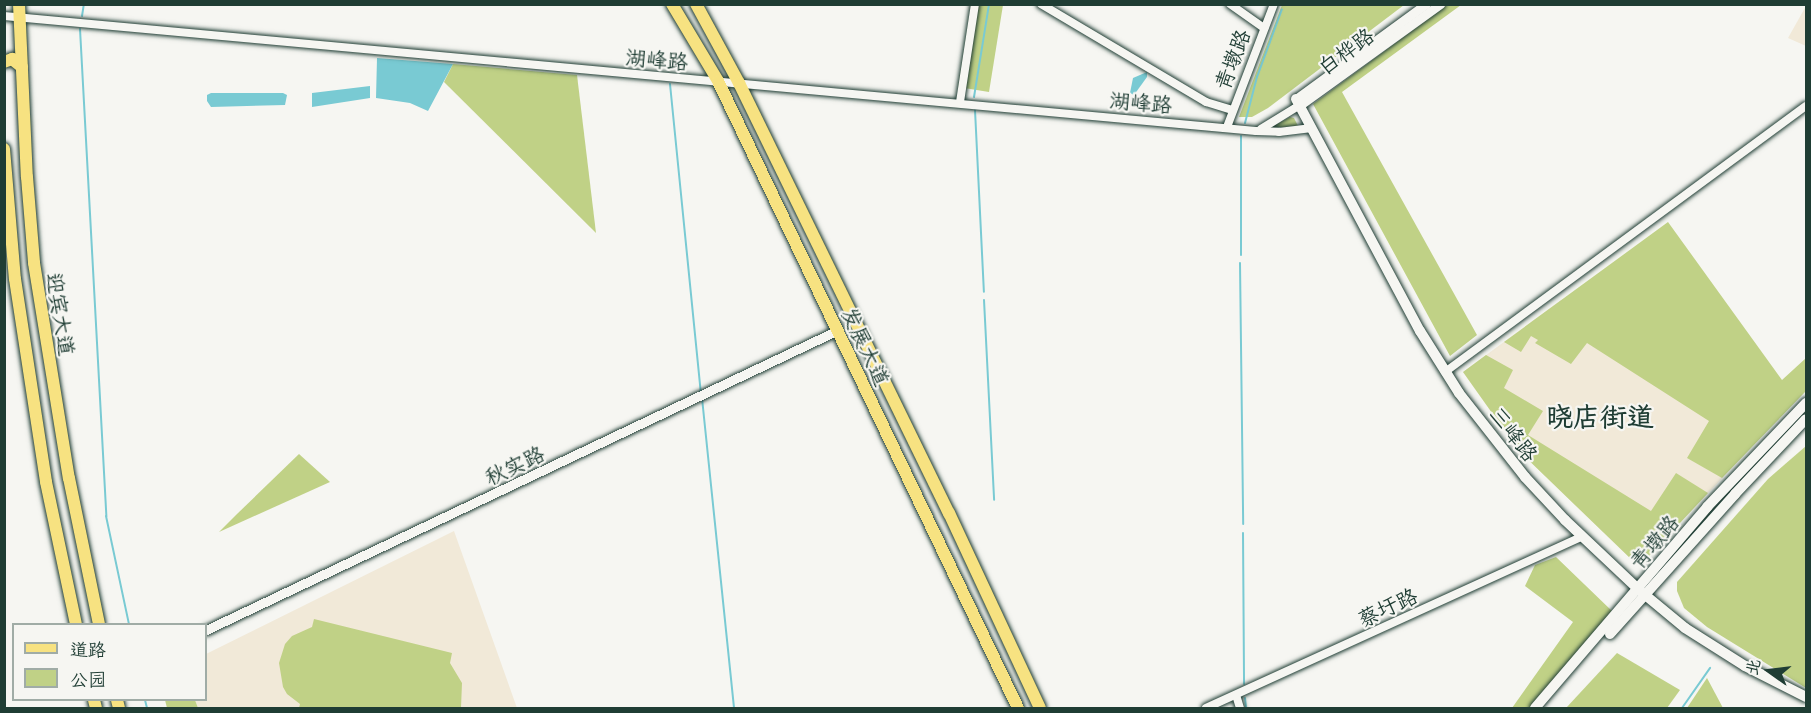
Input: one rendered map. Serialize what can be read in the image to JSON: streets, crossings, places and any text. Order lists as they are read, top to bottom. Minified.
{"streets":{"main road":["青墩路","迎宾大道","发展大道","三峰路"],"street":["白桦路","湖峰路","秋实路","蔡圩路"]},"crossings":[["白桦路","三峰路"],["湖峰路","青墩路"],["湖峰路","迎宾大道"],["湖峰路","发展大道"],["湖峰路","三峰路"],["青墩路","三峰路"],["发展大道","秋实路"],["三峰路","蔡圩路"]],"districts":["晓店街道"],"legend":["道路","公园"],"north":"left"}
